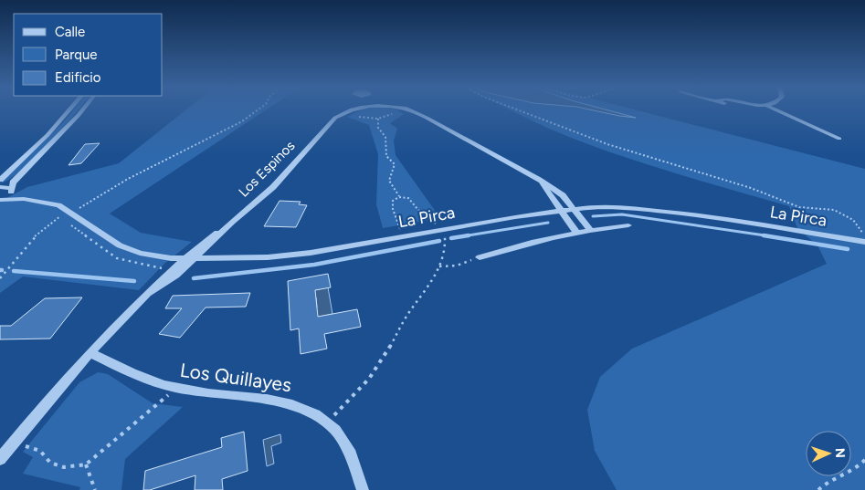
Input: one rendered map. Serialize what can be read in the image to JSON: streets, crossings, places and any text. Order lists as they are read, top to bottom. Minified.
{"streets":{"street":["Los Espinos","La Pirca","Los Quillayes"]},"crossings":[["Los Espinos","La Pirca"],["Los Espinos","Los Quillayes"]],"legend":["Calle","Parque","Edificio"],"north":"right"}
